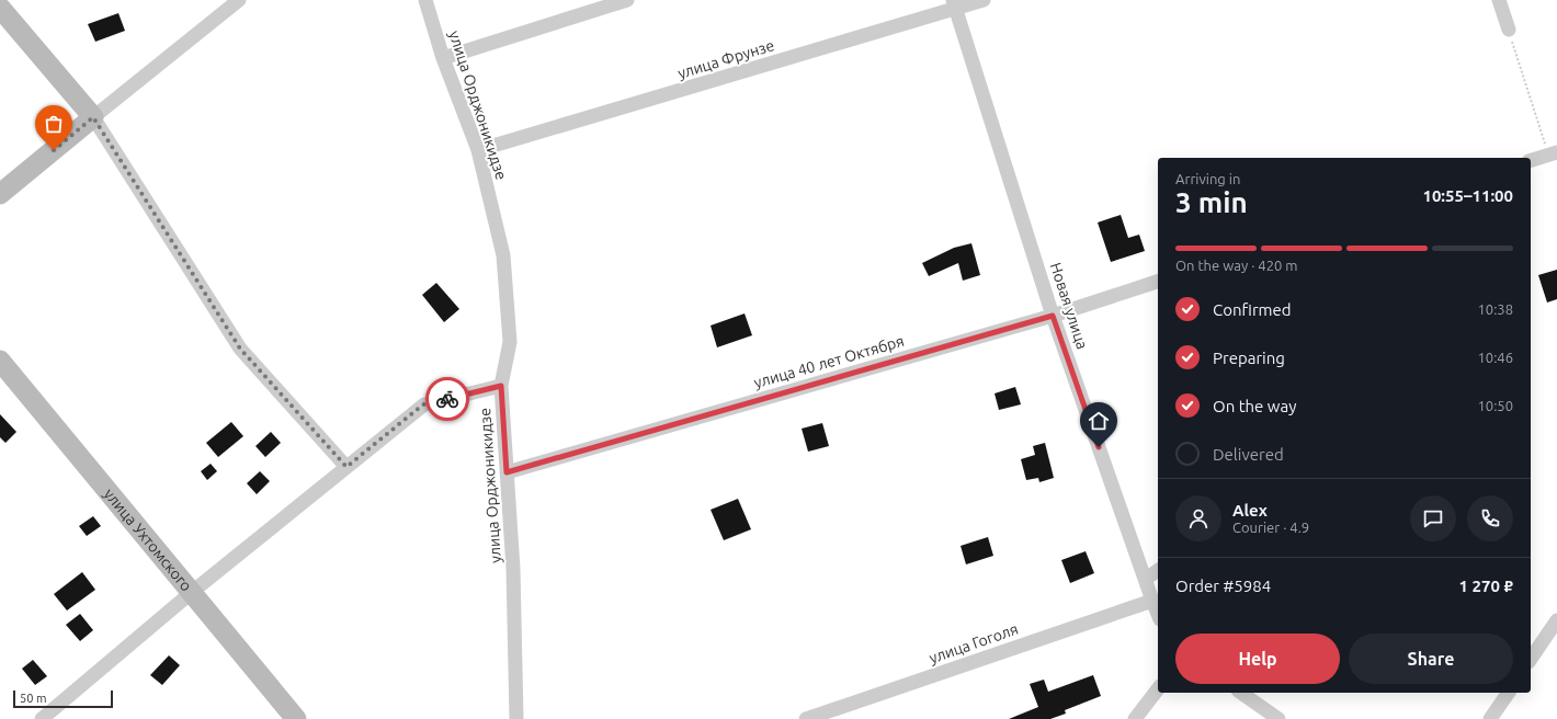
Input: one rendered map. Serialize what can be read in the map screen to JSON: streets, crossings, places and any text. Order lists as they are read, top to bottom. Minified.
{"streets":{"main road":["улица Ухтомского"],"street":["улица Фрунзе","улица Орджоникидзе","Новая улица","улица 40 лет Октября","улица Гоголя"]},"crossings":[["улица Фрунзе","улица Орджоникидзе"],["улица Фрунзе","Новая улица"],["улица Орджоникидзе","улица 40 лет Октября"],["Новая улица","улица 40 лет Октября"],["Новая улица","улица Гоголя"]],"scale_bar":"50 m","page":{"heading":["3 min","Arriving in","10:55–11:00"],"panel":["Alex","Courier · 4.9","Order #5984","1 270 ₽"],"bar":"On the way · 420 m","list":[["Confirmed","10:38"],["Preparing","10:46"],["On the way","10:50"],"Delivered"],"buttons":["Help","Share"],"scale":"50 m"}}
